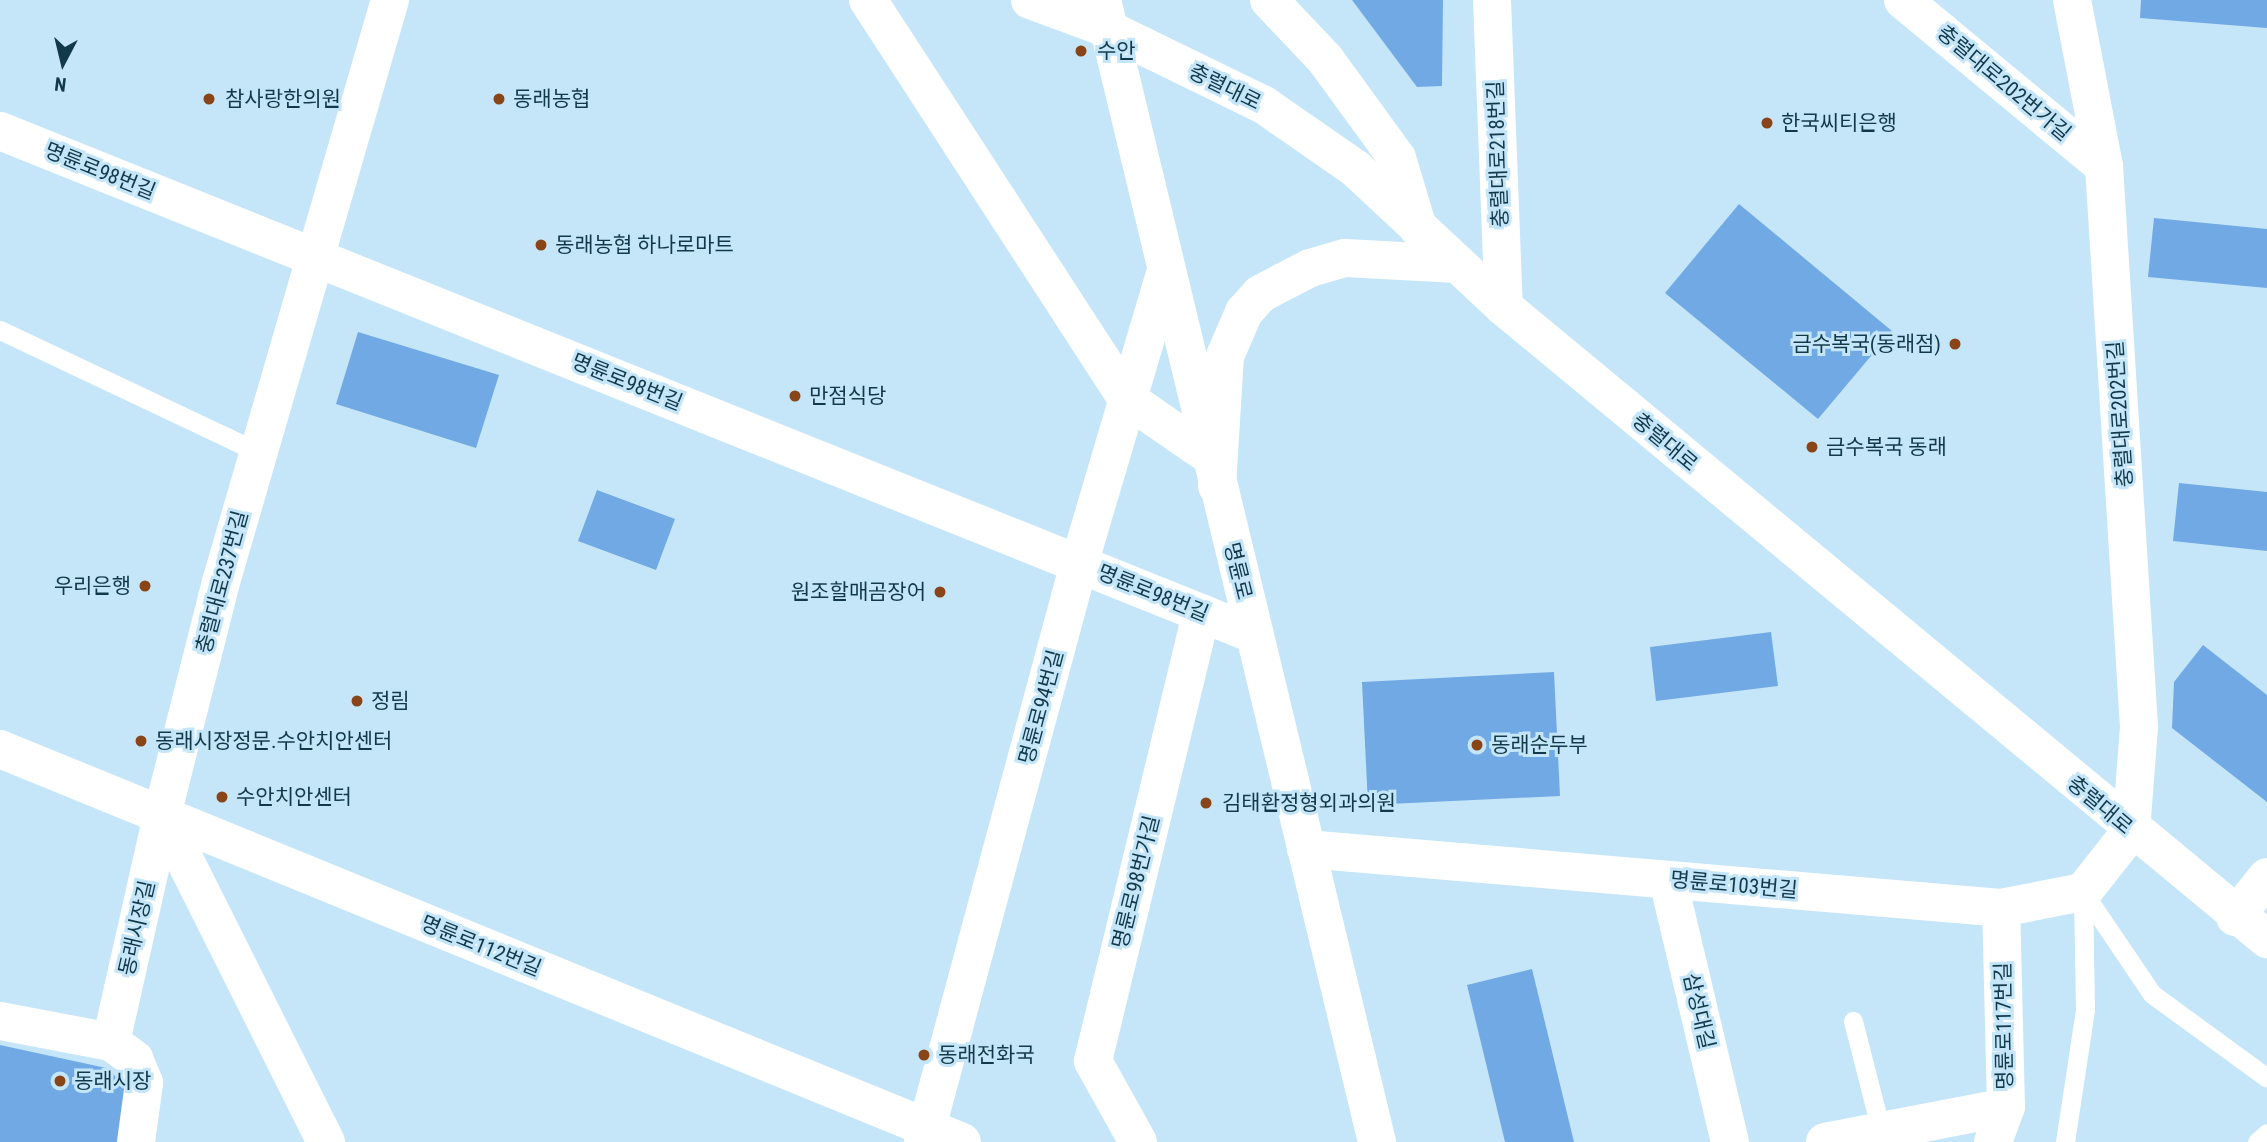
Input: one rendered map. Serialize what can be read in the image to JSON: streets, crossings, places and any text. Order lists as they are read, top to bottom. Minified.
{"streets":{"street":["충렬대로202번가길","충렬대로","충렬대로218번길","명륜로98번길","충렬대로202번길","명륜로","충렬대로237번길","명륜로94번길","명륜로98번가길","명륜로103번길","동래시장길","명륜로112번길","삼성대길","명륜로117번길"]},"crossings":[["충렬대로202번가길","충렬대로202번길"],["충렬대로","충렬대로218번길"],["충렬대로","충렬대로202번길"],["충렬대로","명륜로"],["명륜로98번길","명륜로"],["명륜로98번길","충렬대로237번길"],["명륜로98번길","명륜로94번길"],["명륜로98번길","명륜로98번가길"],["명륜로","명륜로94번길"],["명륜로","명륜로103번길"],["충렬대로237번길","동래시장길"],["충렬대로237번길","명륜로112번길"],["명륜로94번길","명륜로112번길"],["명륜로103번길","삼성대길"],["명륜로103번길","명륜로117번길"],["동래시장길","명륜로112번길"]],"places":["수안","참사랑한의원","동래농협","한국씨티은행","동래농협 하나로마트","금수복국(동래점)","만점식당","금수복국 동래","우리은행","원조할매곰장어","정림","동래시장정문.수안치안센터","동래순두부","수안치안센터","김태환정형외과의원","동래전화국","동래시장"],"north":"bottom"}
